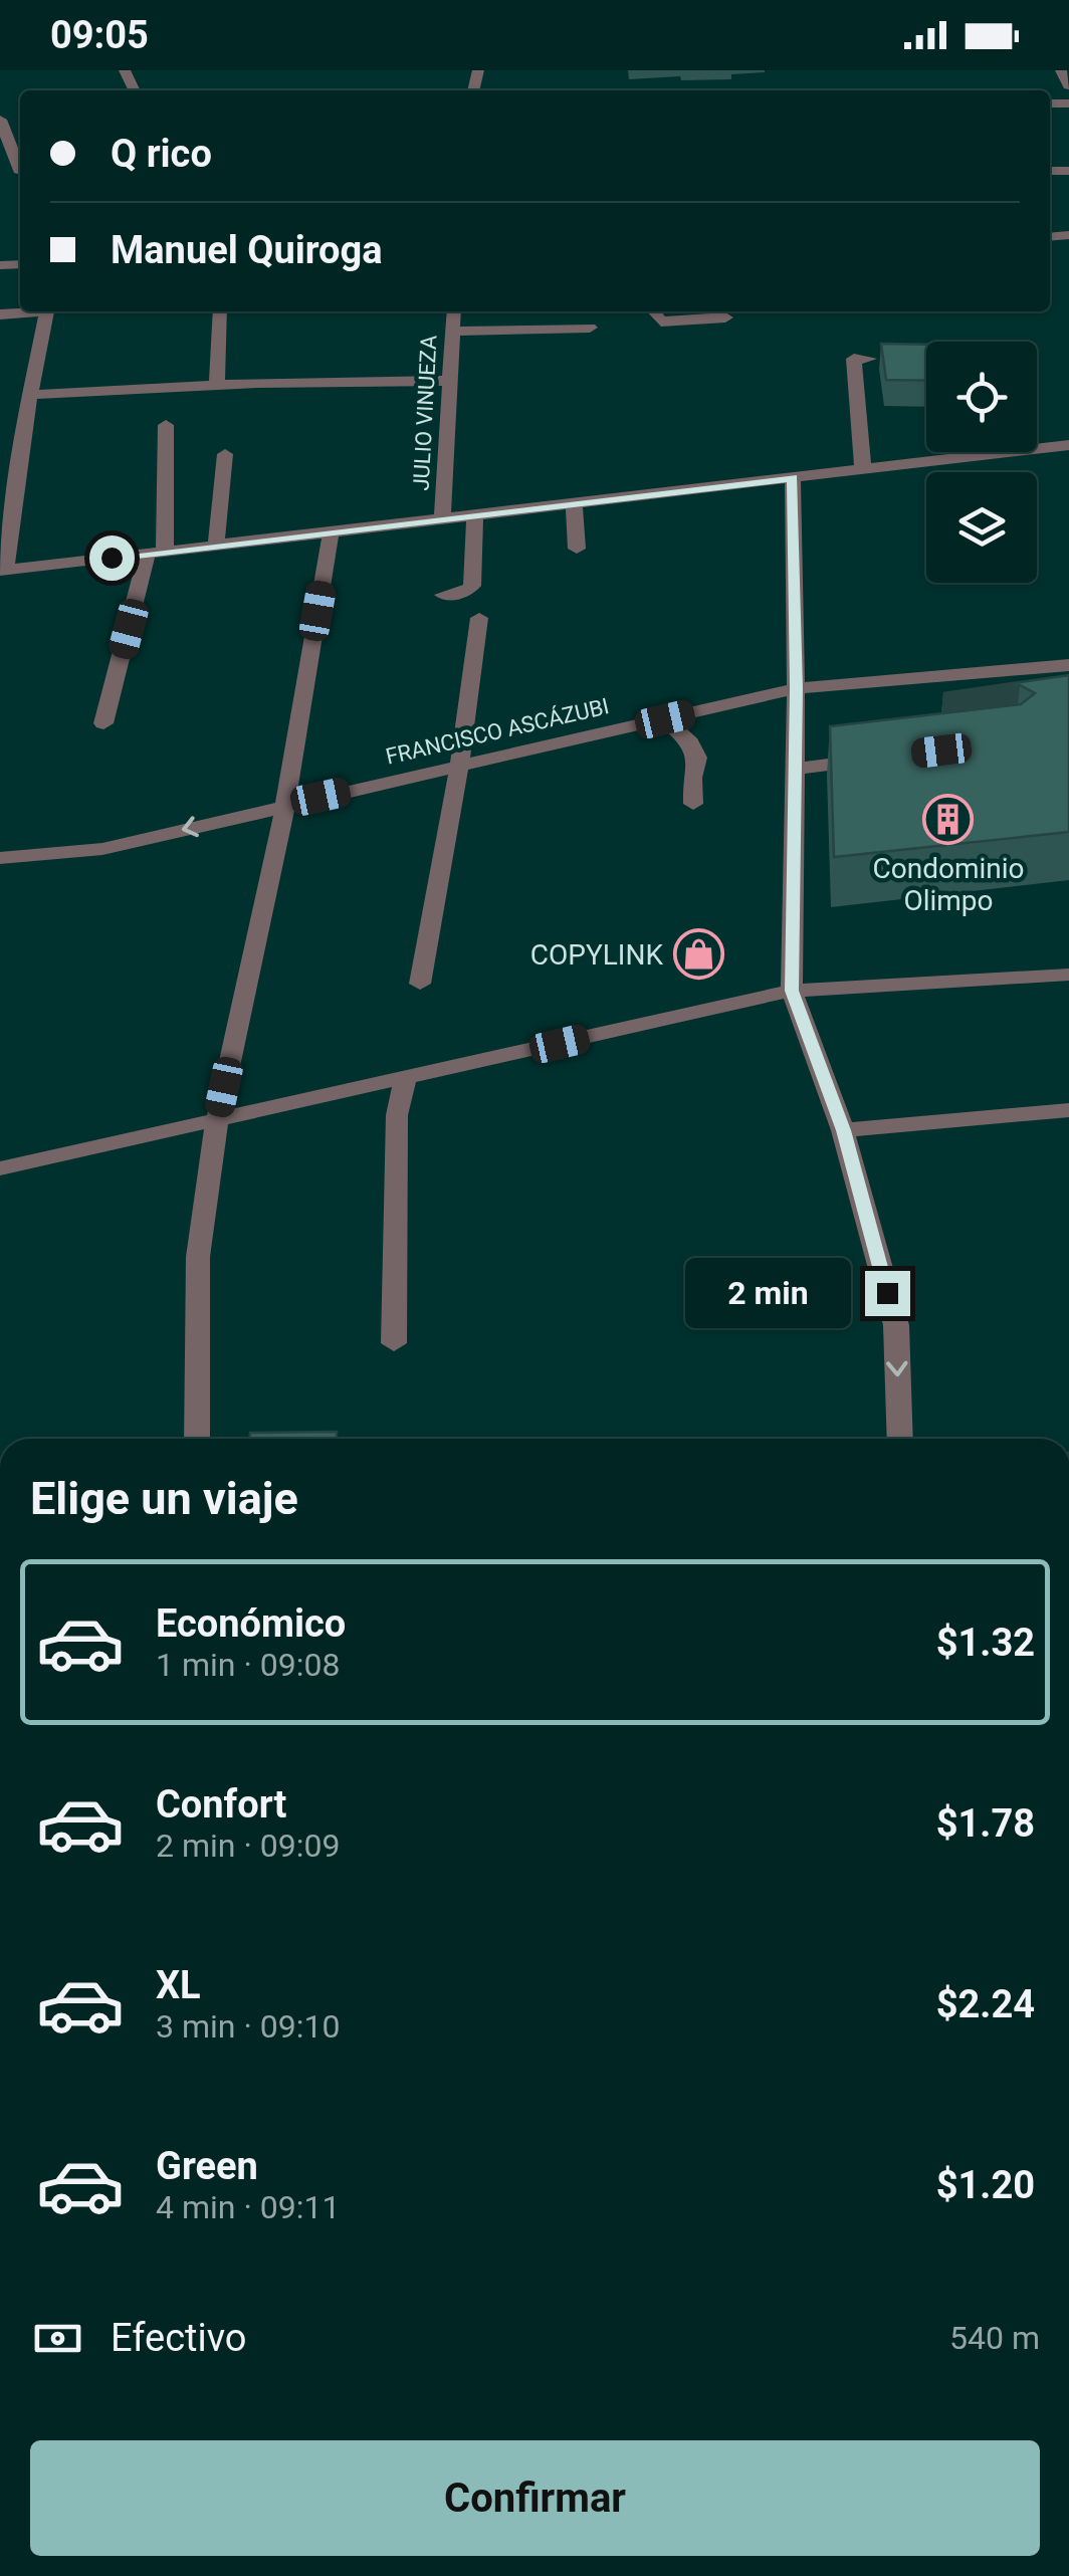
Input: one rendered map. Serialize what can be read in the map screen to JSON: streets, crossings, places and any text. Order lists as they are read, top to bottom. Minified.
{"streets":{"street":["JULIO VINUEZA","FRANCISCO ASCÁZUBI"]},"places":{"building":["Condominio Olimpo"],"shop":["COPYLINK"]},"page":{"status":"09:05","banner":["Q rico","Manuel Quiroga"],"bubble":"2 min","heading":"Elige un viaje","list":[{"name":"Económico","note":"1 min · 09:08","value":"$1.32"},{"name":"Confort","note":"2 min · 09:09","value":"$1.78"},{"name":"XL","note":"3 min · 09:10","value":"$2.24"},{"name":"Green","note":"4 min · 09:11","value":"$1.20"}],"pay":["Efectivo","540 m"],"buttons":"Confirmar"}}
